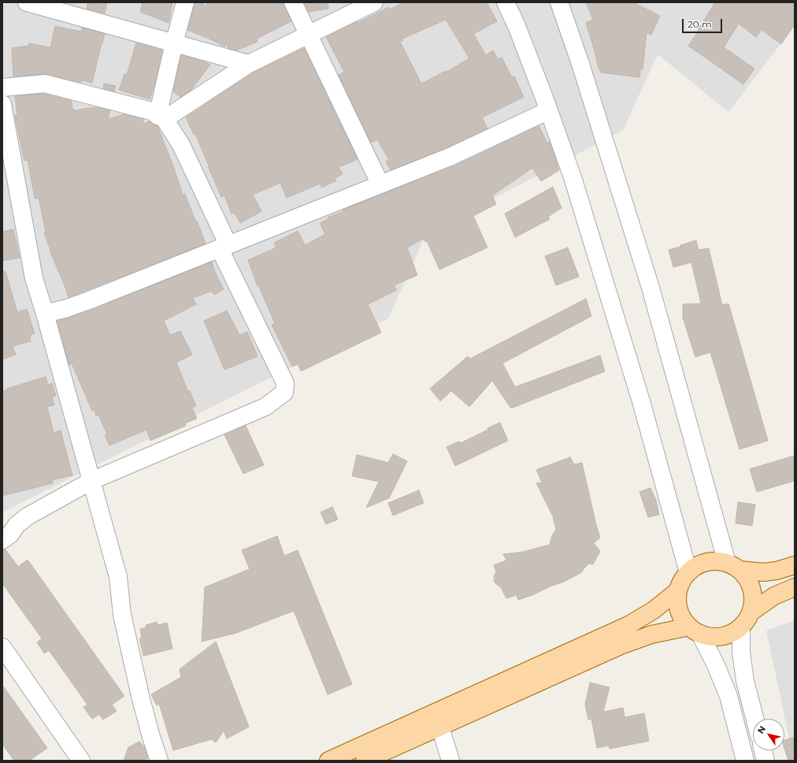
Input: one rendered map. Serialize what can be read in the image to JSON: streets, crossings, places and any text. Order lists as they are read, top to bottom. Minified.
{"scale_bar":"20 m","north":"top left"}
